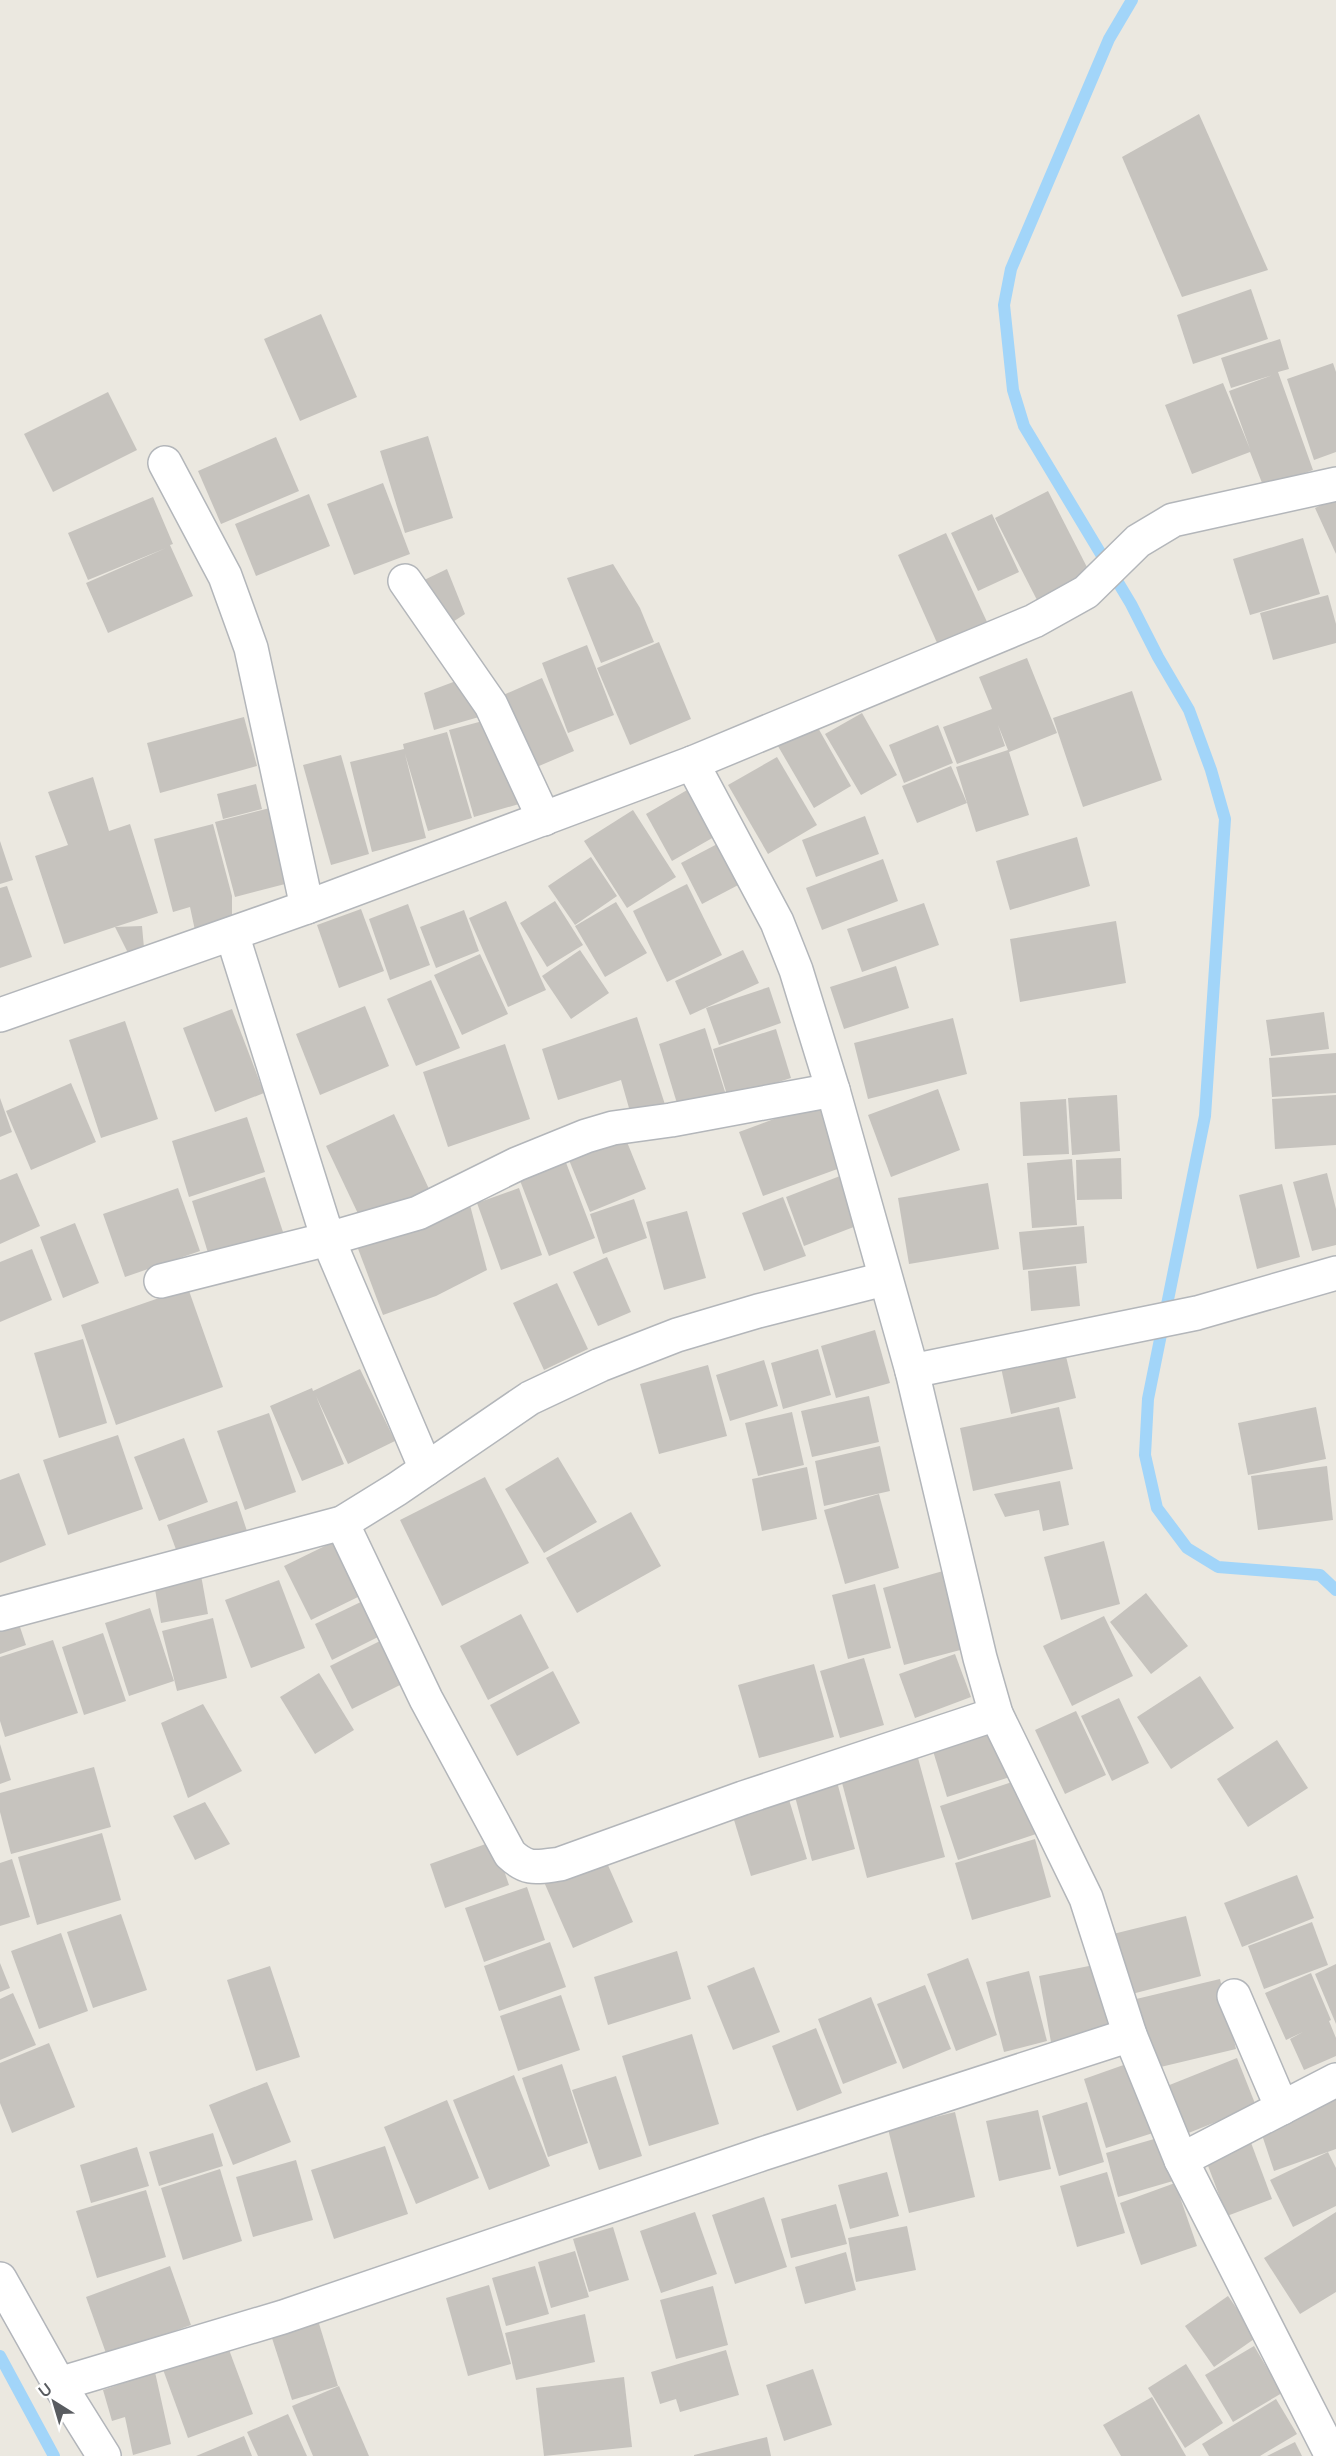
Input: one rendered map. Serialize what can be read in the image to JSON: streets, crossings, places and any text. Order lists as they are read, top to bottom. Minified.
{"north":"top left"}
